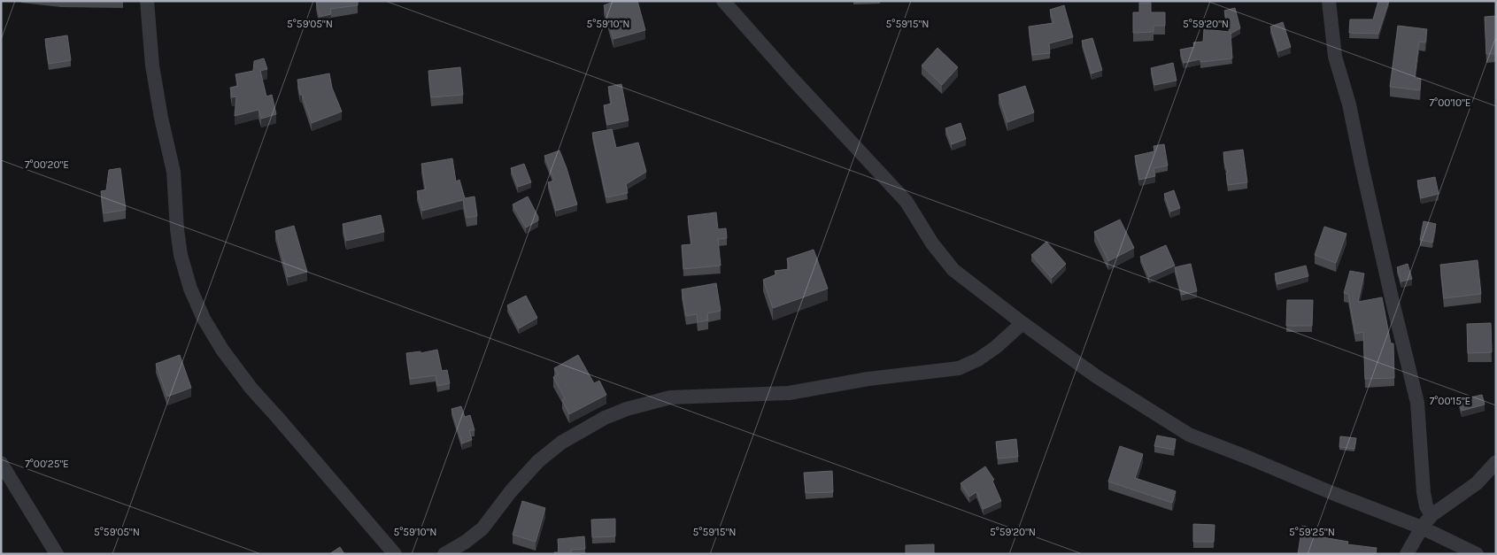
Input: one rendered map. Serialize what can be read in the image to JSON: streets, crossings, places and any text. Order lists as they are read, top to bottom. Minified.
{"coordinates":["5°59'05\"N","5°59'10\"N","5°59'20\"N","5°59'15\"N","7°00'10\"E","7°00'20\"E","7°00'15\"E","7°00'25\"E","5°59'25\"N"]}
